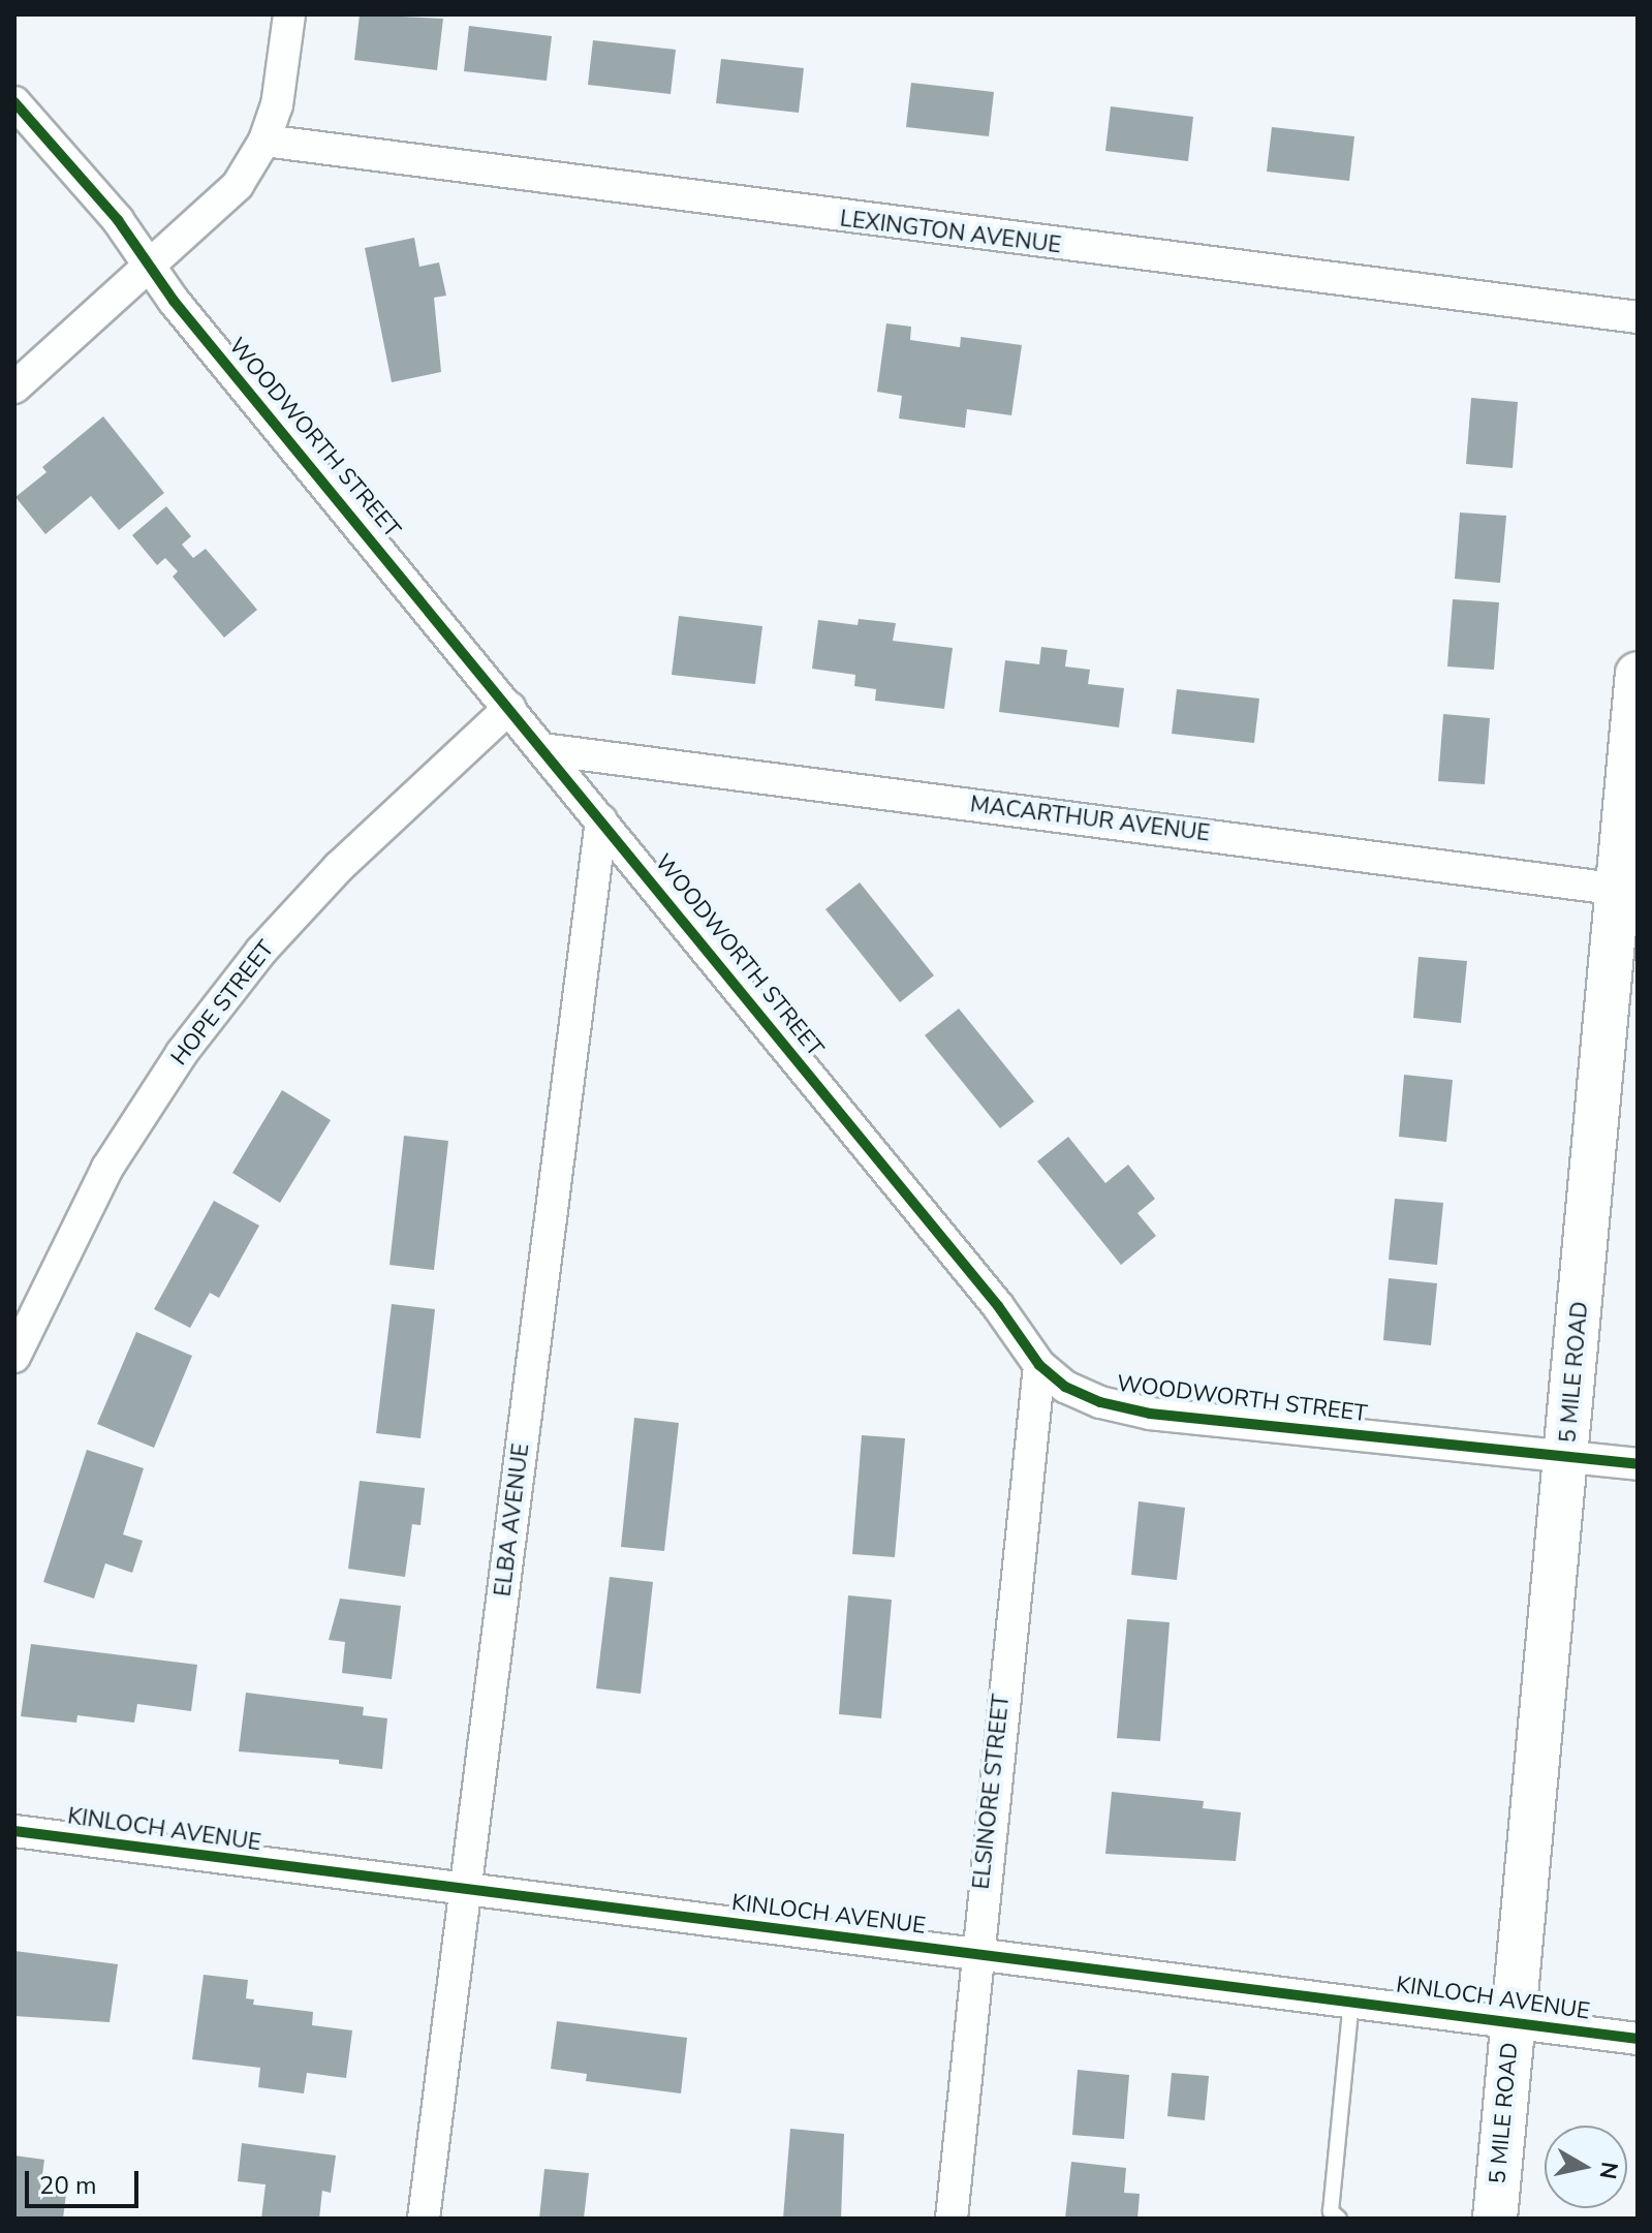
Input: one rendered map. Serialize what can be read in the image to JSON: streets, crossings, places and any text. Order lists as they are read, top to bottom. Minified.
{"streets":{"main road":["5 MILE ROAD"],"street":["LEXINGTON AVENUE","WOODWORTH STREET","MACARTHUR AVENUE","HOPE STREET","ELBA AVENUE","ELSINORE STREET","KINLOCH AVENUE"]},"crossings":[["WOODWORTH STREET","MACARTHUR AVENUE"],["WOODWORTH STREET","HOPE STREET"],["WOODWORTH STREET","5 MILE ROAD"],["WOODWORTH STREET","ELBA AVENUE"],["WOODWORTH STREET","ELSINORE STREET"],["MACARTHUR AVENUE","5 MILE ROAD"],["5 MILE ROAD","KINLOCH AVENUE"],["ELBA AVENUE","KINLOCH AVENUE"],["ELSINORE STREET","KINLOCH AVENUE"]],"scale_bar":"20 m","north":"right"}
